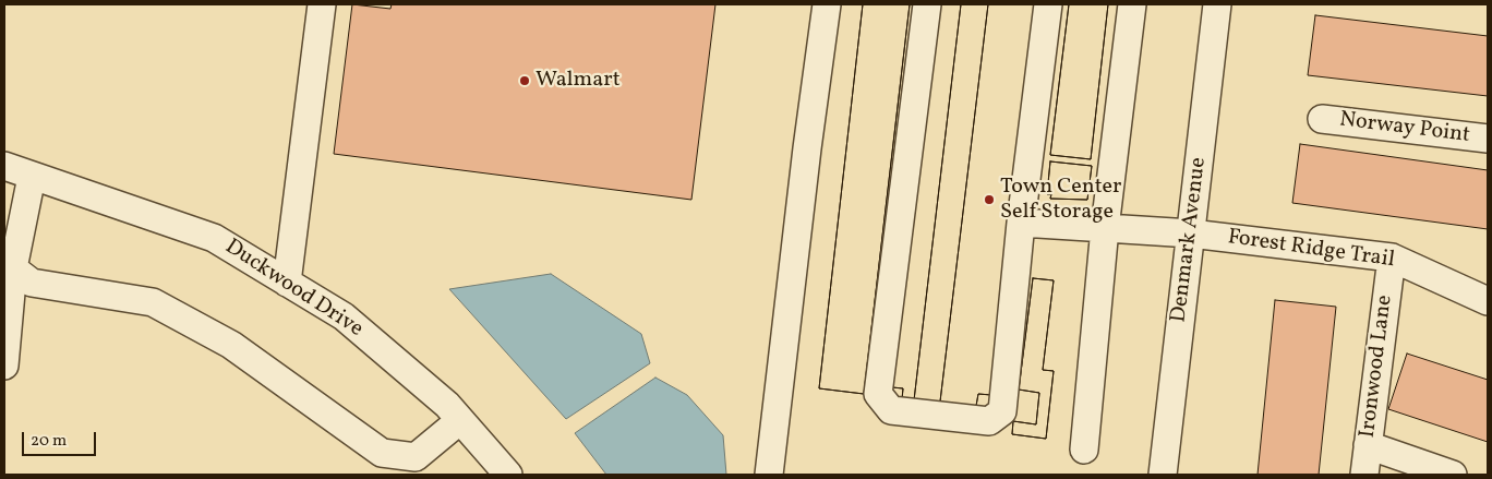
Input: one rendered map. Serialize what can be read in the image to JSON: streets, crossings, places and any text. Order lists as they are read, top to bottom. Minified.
{"streets":{"street":["Norway Point","Denmark Avenue","Forest Ridge Trail","Duckwood Drive","Ironwood Lane"]},"crossings":[["Denmark Avenue","Forest Ridge Trail"],["Forest Ridge Trail","Ironwood Lane"]],"places":["Walmart","Town Center Self Storage"],"scale_bar":"20 m"}
